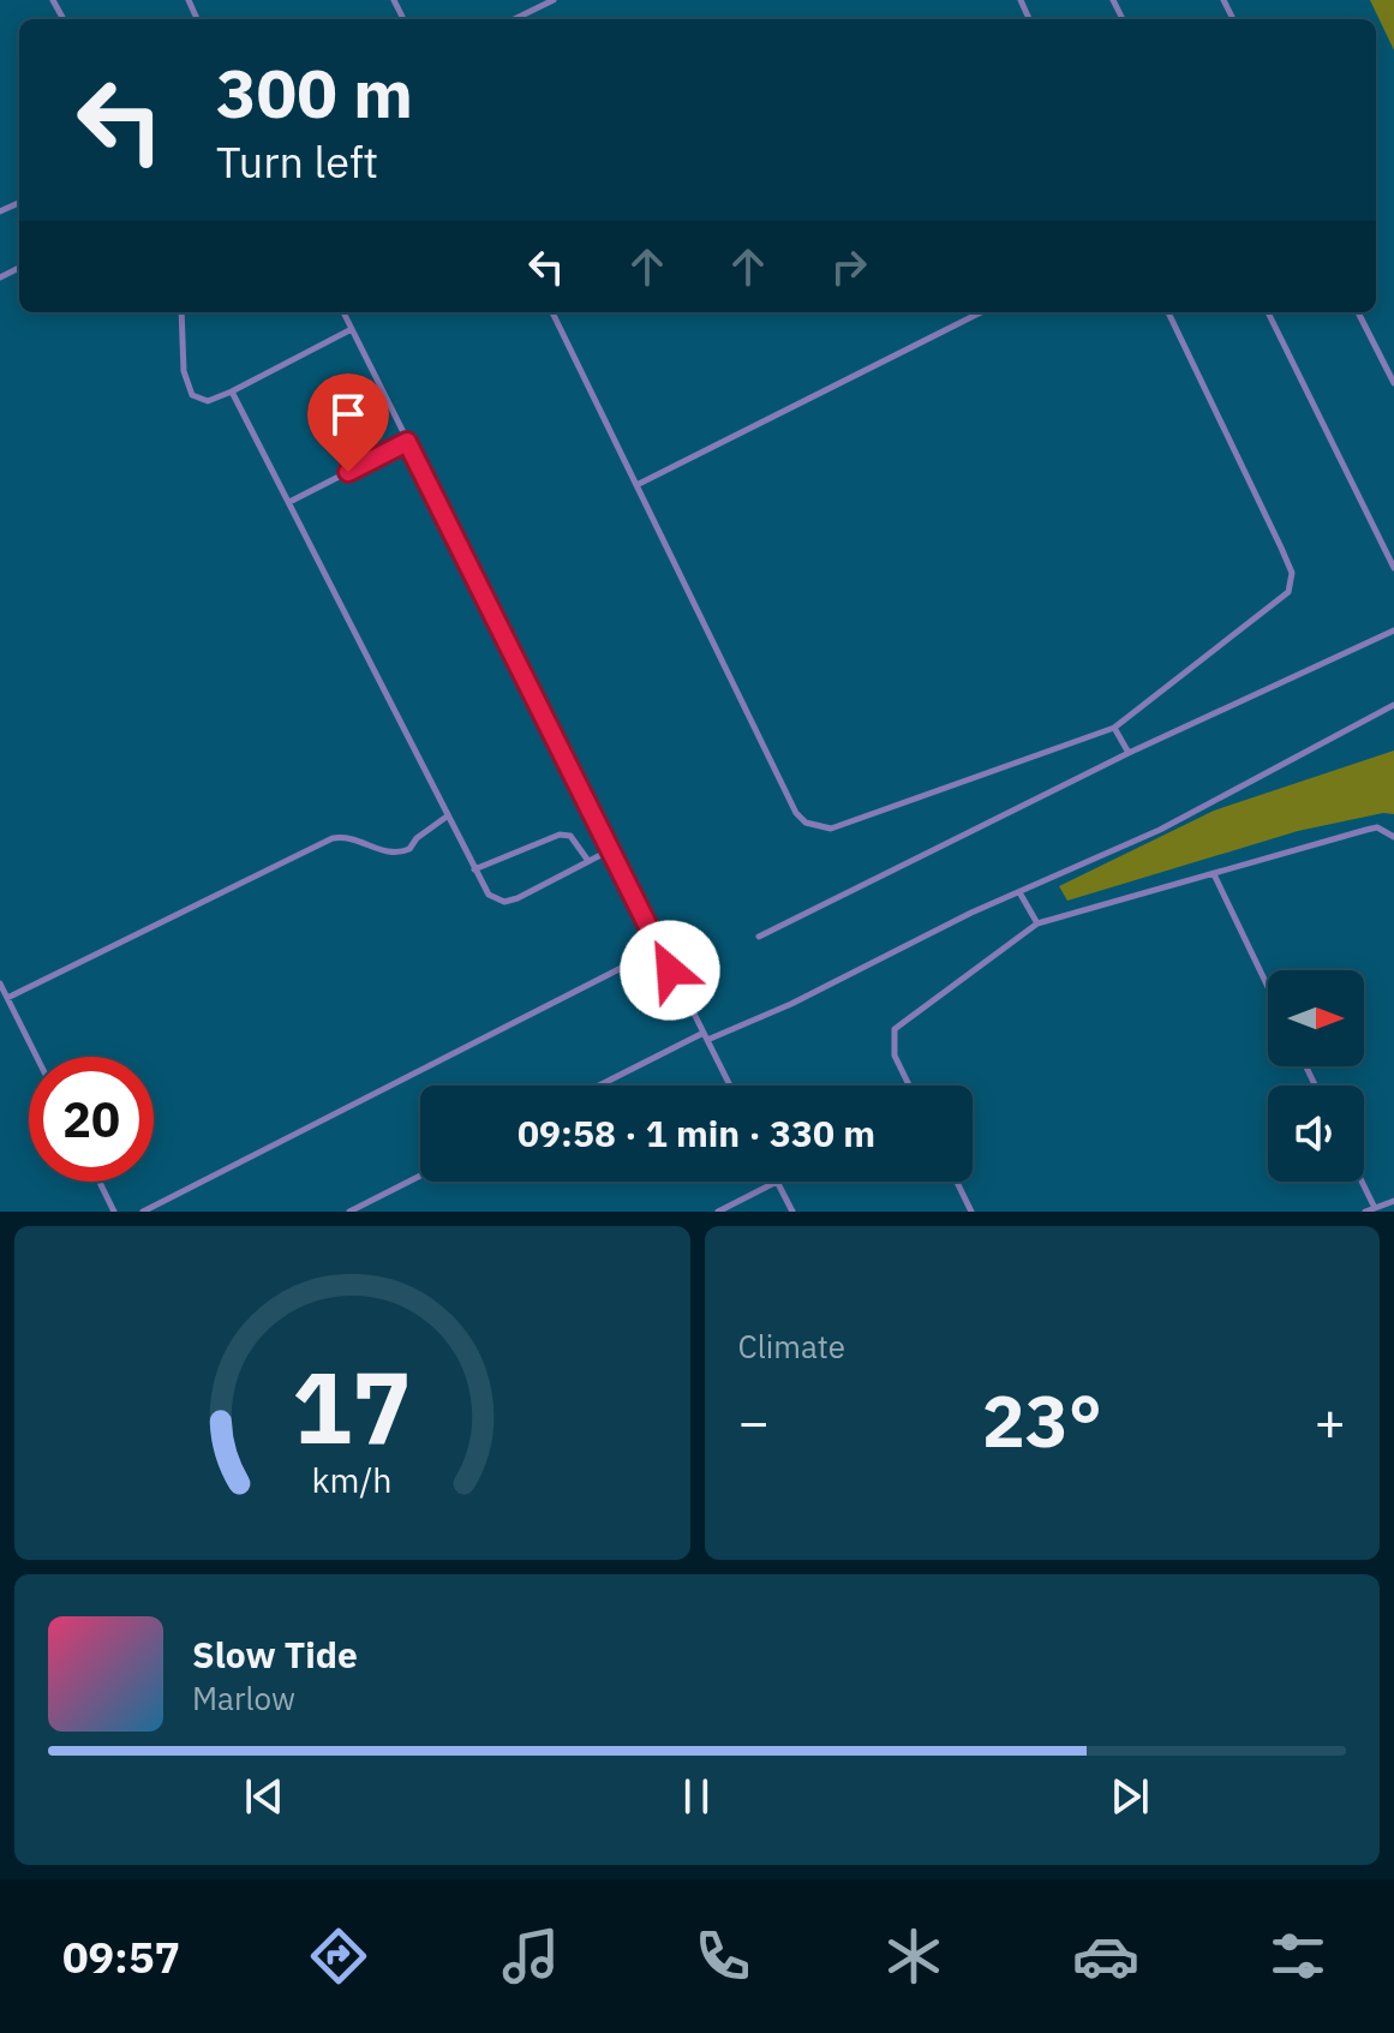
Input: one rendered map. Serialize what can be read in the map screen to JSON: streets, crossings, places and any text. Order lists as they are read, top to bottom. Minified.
{"north":"right","page":{"turn":["300 m","Turn left"],"limit":"20","trip":"09:58 · 1 min · 330 m","tile":"Climate","heat":["−","23°","+"],"song":["Slow Tide","Marlow"],"tabs":"09:57","gauge":["17","km/h"]}}
